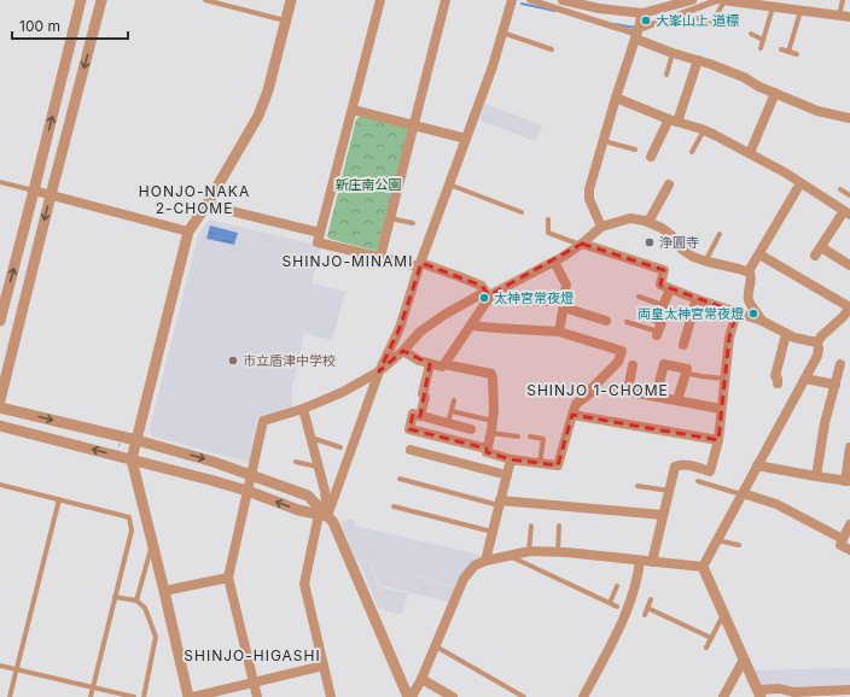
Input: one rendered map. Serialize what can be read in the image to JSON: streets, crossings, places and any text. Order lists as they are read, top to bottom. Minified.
{"districts":["HONJO-NAKA 2-CHOME","SHINJO-MINAMI","SHINJO 1-CHOME","SHINJO-HIGASHI"],"parks":["新庄南公園"],"places":["大峯山上 道標","浄圓寺","太神宮常夜燈","両皇太神宮常夜燈","市立盾津中学校"],"scale_bar":"100 m"}
